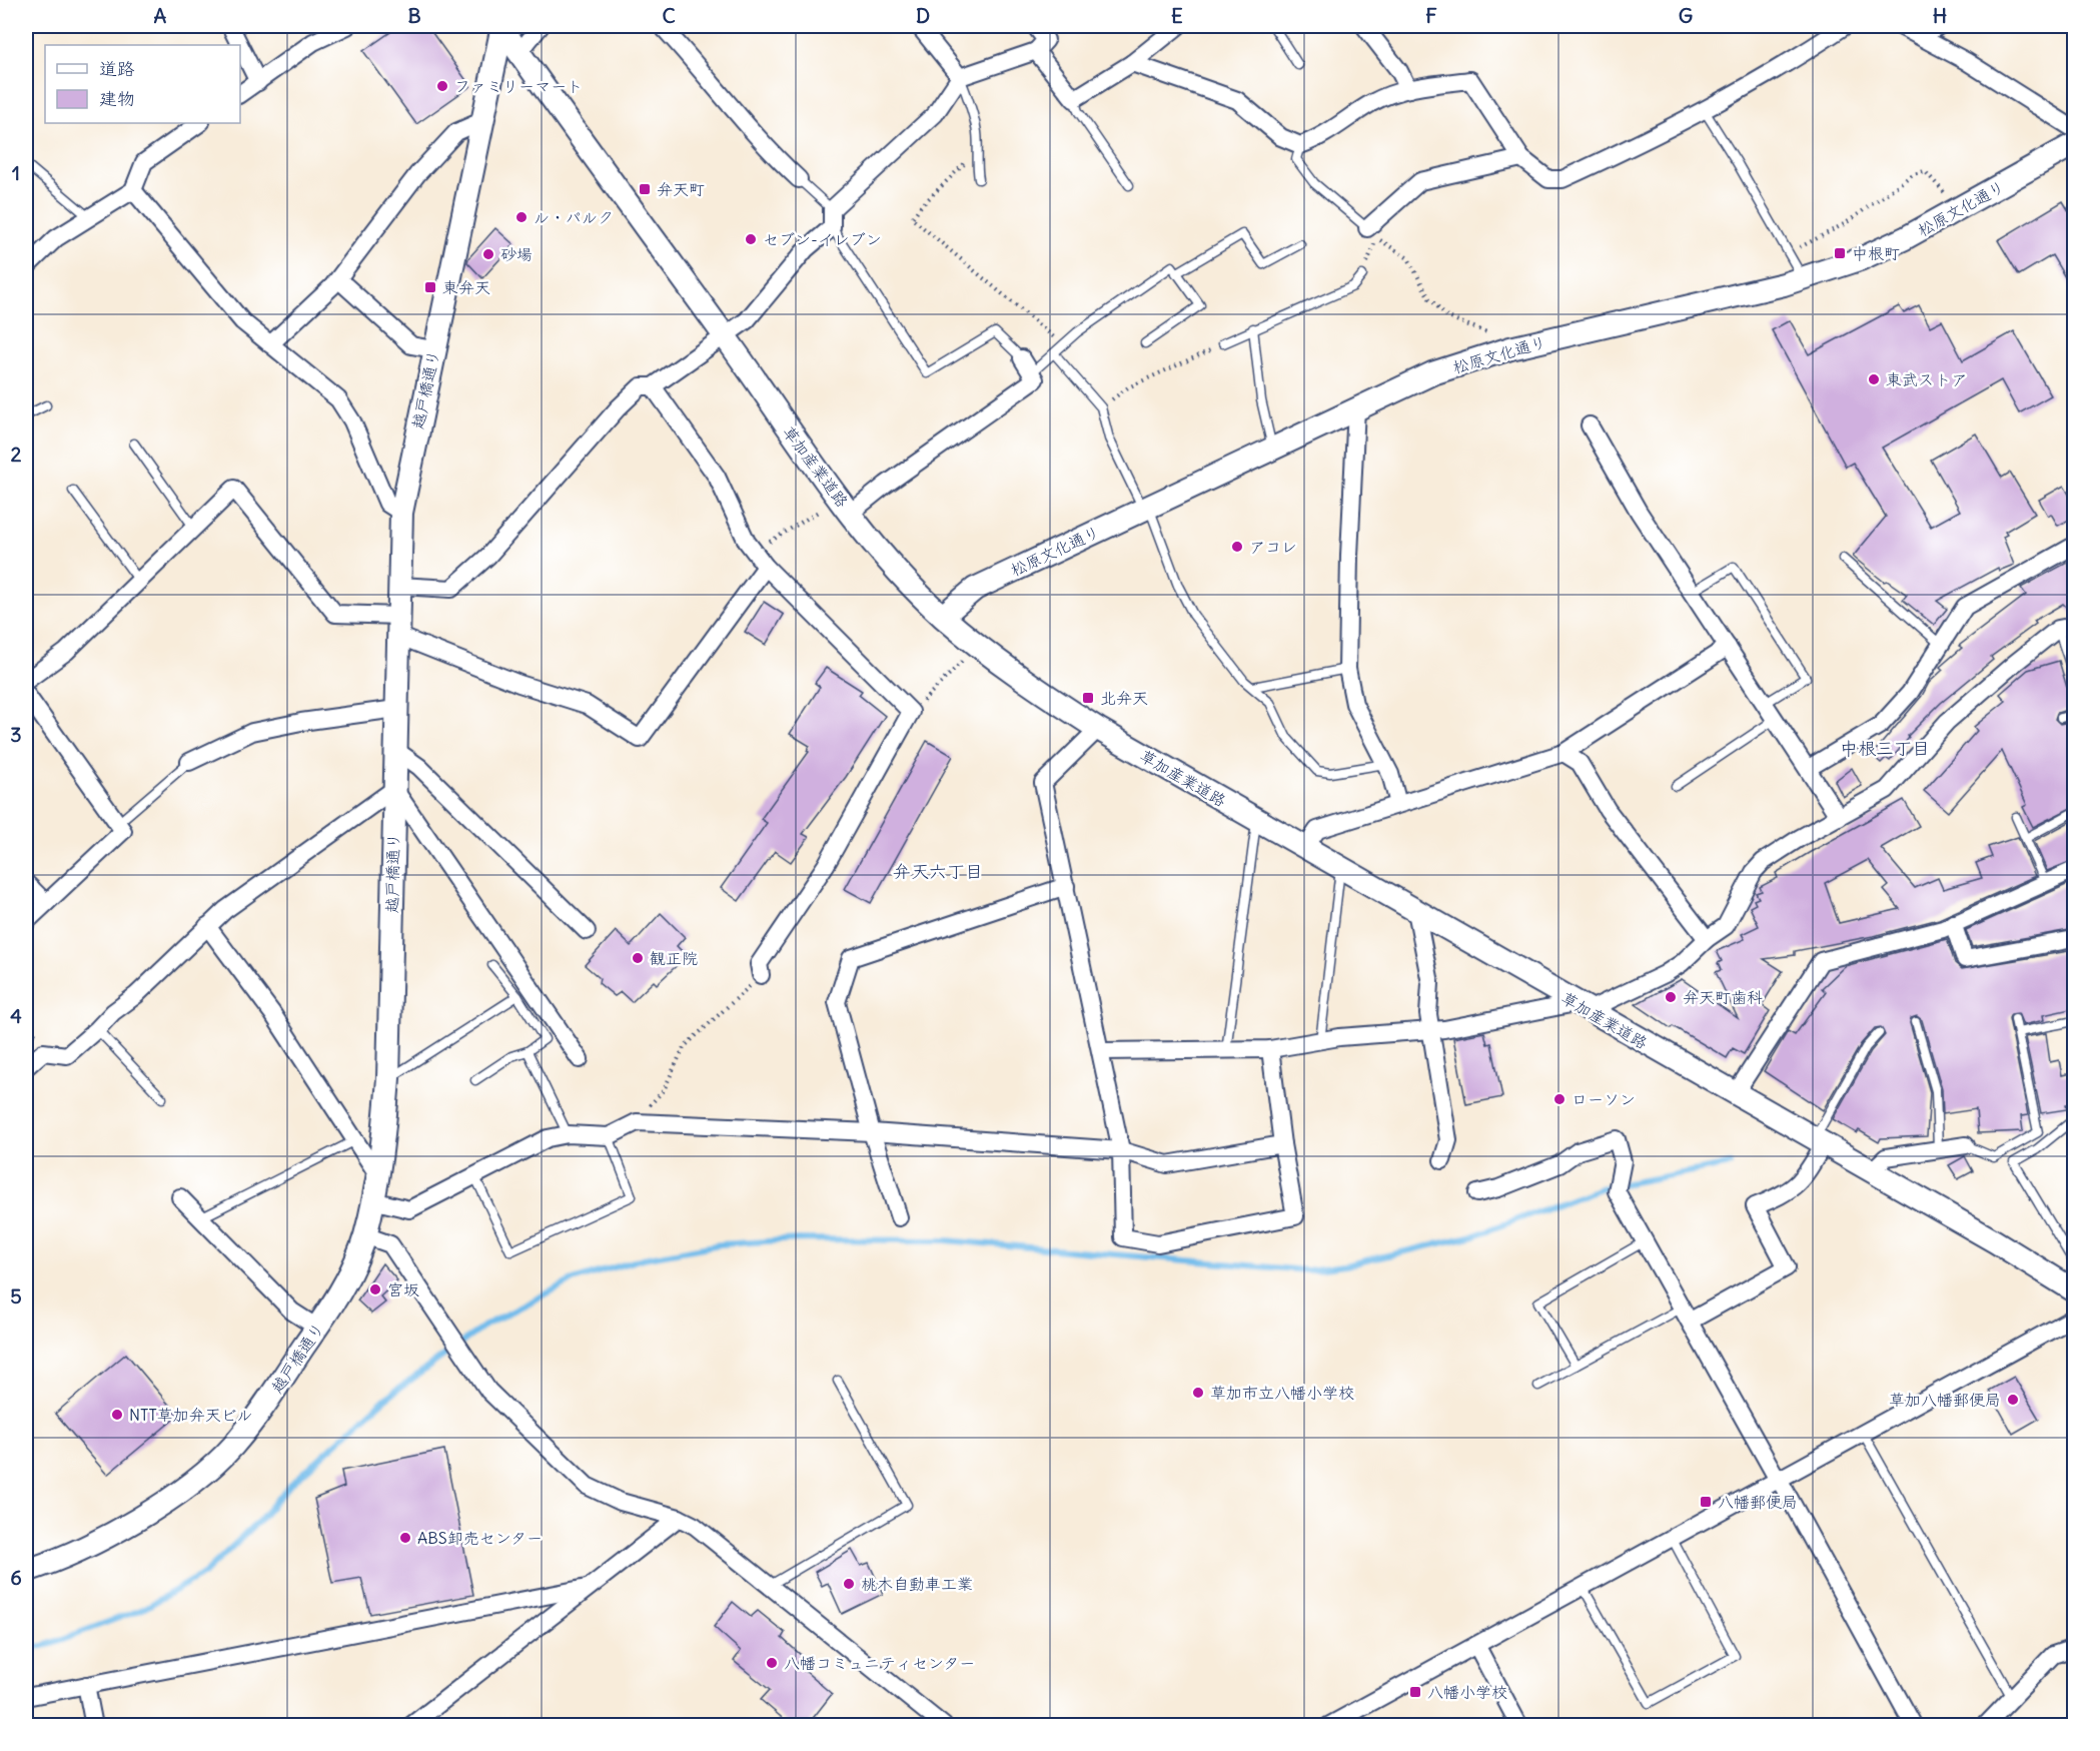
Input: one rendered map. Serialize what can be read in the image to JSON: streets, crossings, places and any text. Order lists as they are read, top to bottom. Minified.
{"streets":{"street":["松原文化通り","越戸橋通り","草加産業道路"]},"crossings":[["松原文化通り","草加産業道路"],["越戸橋通り","草加産業道路"]],"districts":["中根三丁目","弁天六丁目"],"places":{"other":["ファミリーマート","ル・パルク","セブン-イレブン","砂場","東武ストア","アコレ","観正院","弁天町歯科","ローソン","宮坂","草加市立八幡小学校","草加八幡郵便局","NTT草加弁天ビル","ABS卸売センター","桃木自動車工業","八幡コミュニティセンター"],"transit":["弁天町","中根町","東弁天","北弁天","八幡郵便局","八幡小学校"]},"legend":["道路","建物"],"grid":{"columns":["A","B","C","D","E","F","G","H"],"rows":["1","2","3","4","5","6"]}}
